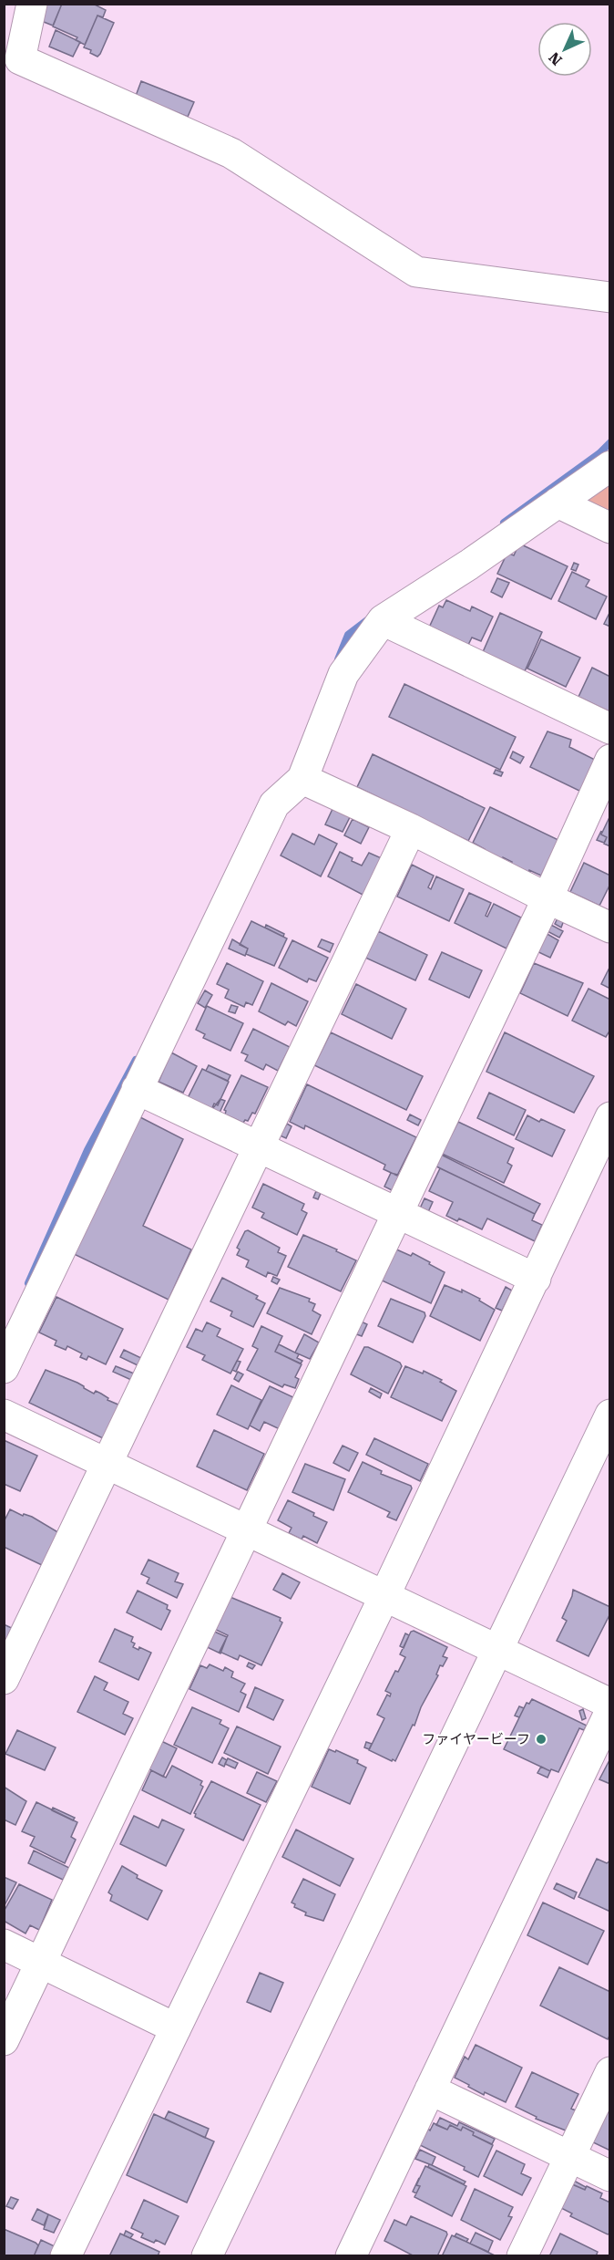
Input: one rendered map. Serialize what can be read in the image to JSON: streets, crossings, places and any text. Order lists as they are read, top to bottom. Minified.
{"places":["ファイヤービーフ"],"north":"bottom left"}
